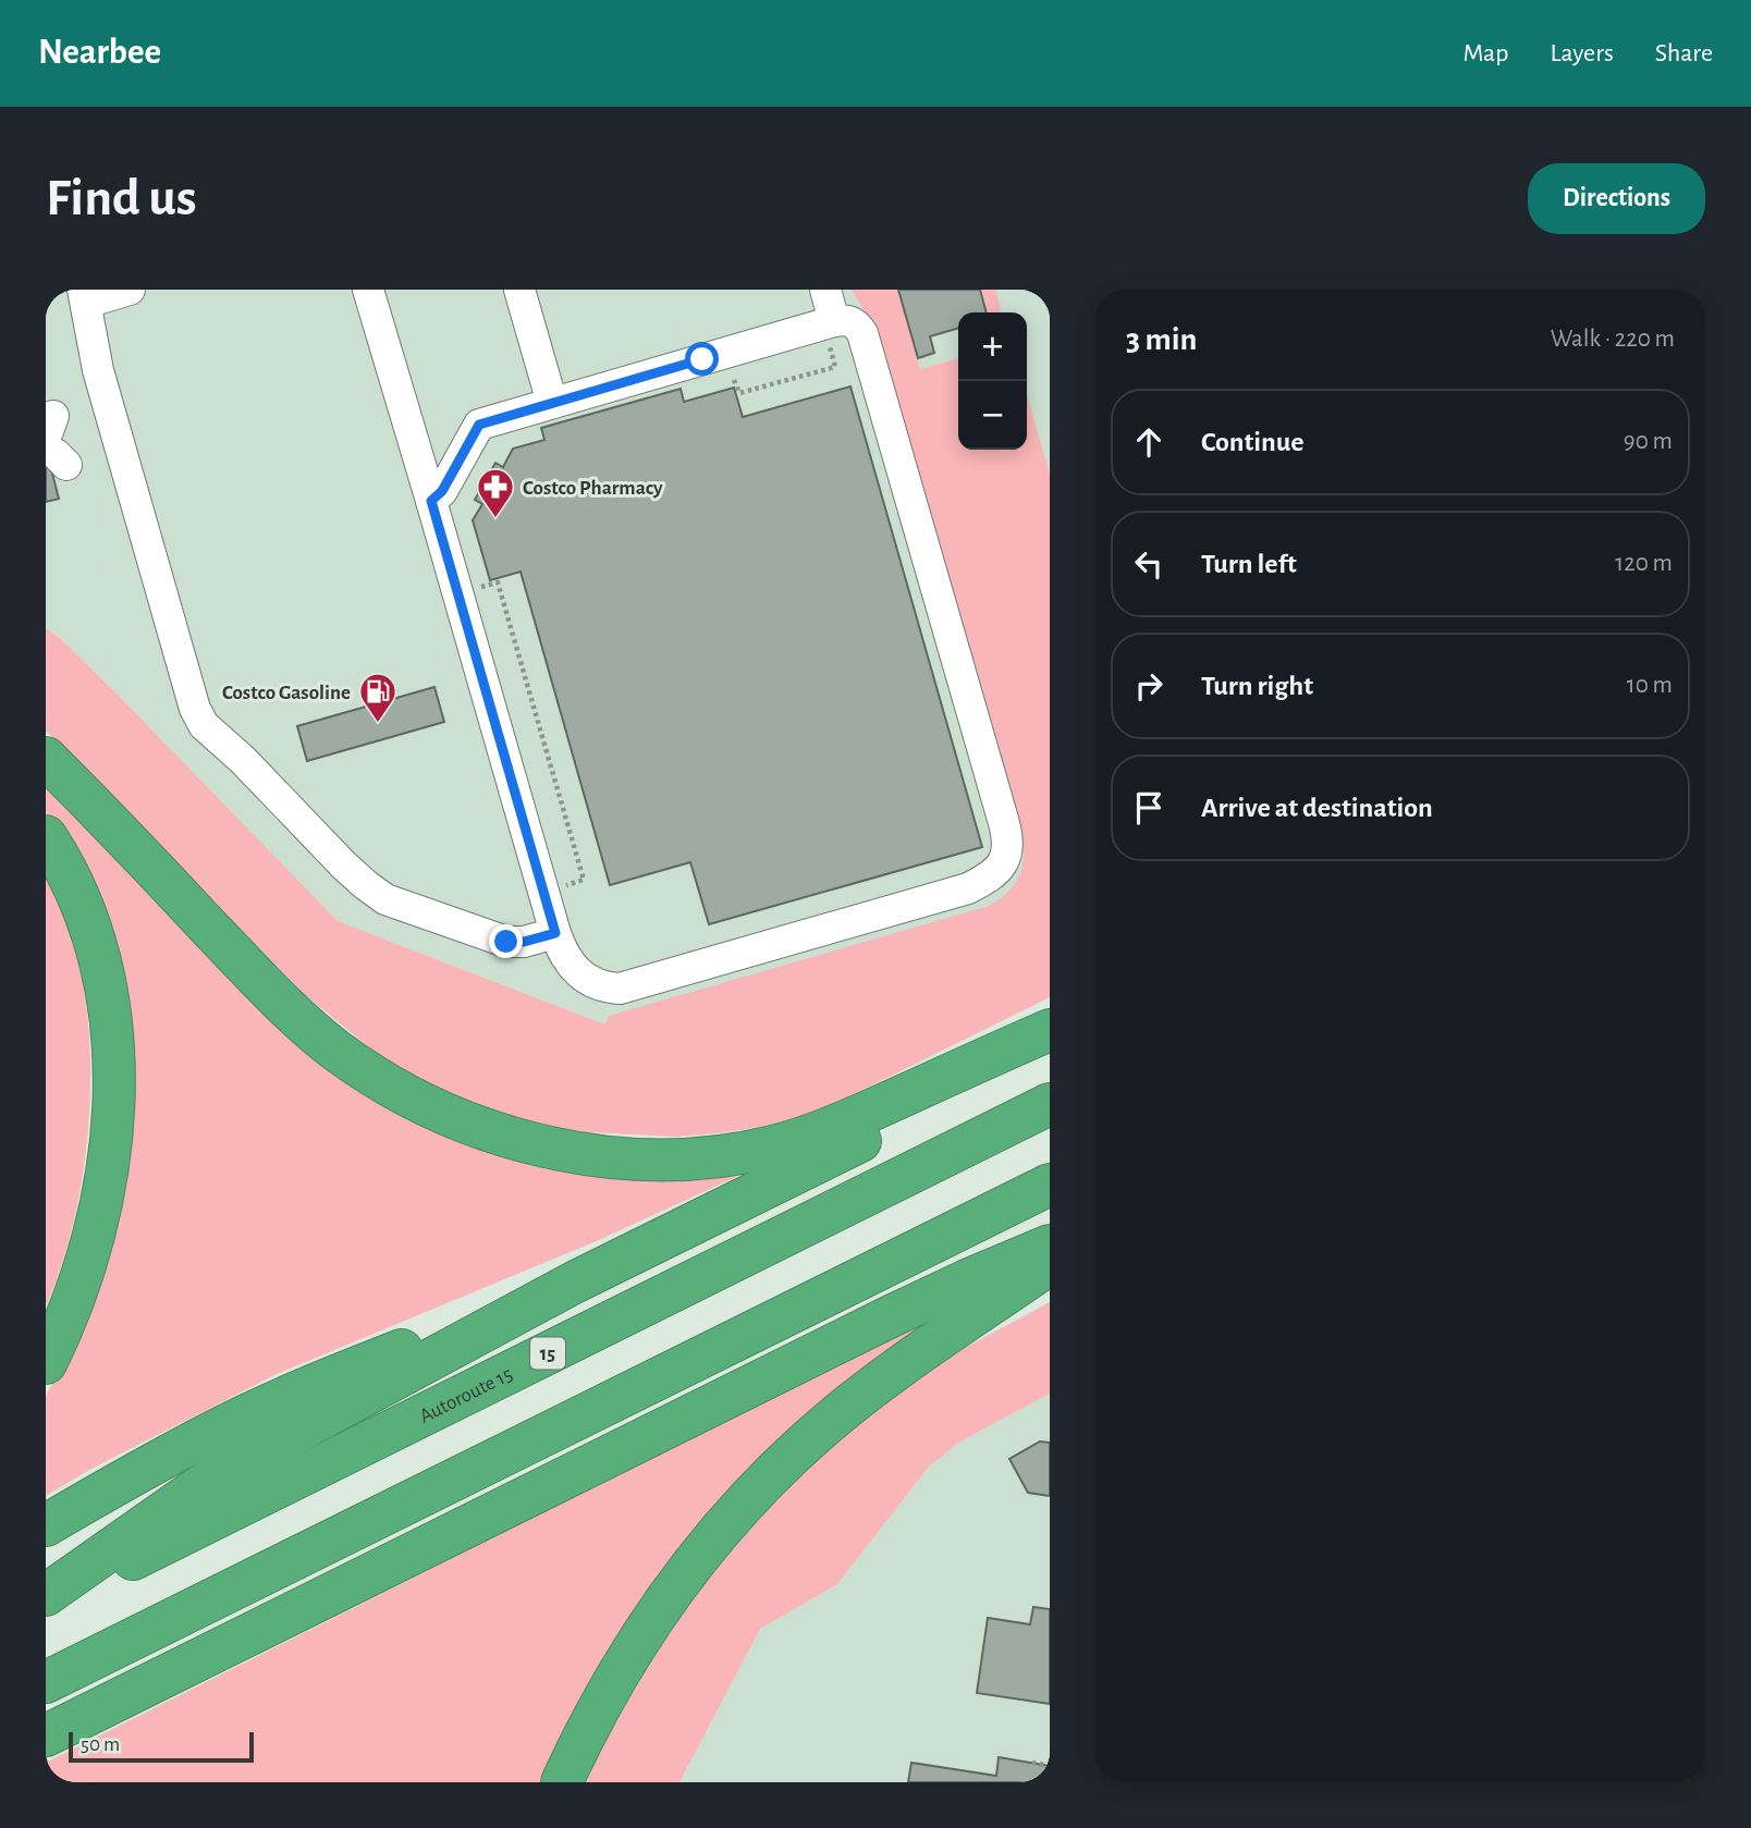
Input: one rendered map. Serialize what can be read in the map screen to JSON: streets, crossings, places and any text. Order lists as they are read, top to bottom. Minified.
{"streets":{"highway":["15","Autoroute 15"]},"places":{"pharmacy":["Costco Pharmacy"],"fuel station":["Costco Gasoline"]},"scale_bar":"50 m","page":{"header":"Nearbee","nav":["Map","Layers","Share"],"buttons":"Directions","title":"Find us","heading":["3 min","Walk · 220 m"],"map_buttons":["+","−"],"list":[["Continue","90 m"],["Turn left","120 m"],["Turn right","10 m"],"Arrive at destination"],"scale":"50 m"}}
